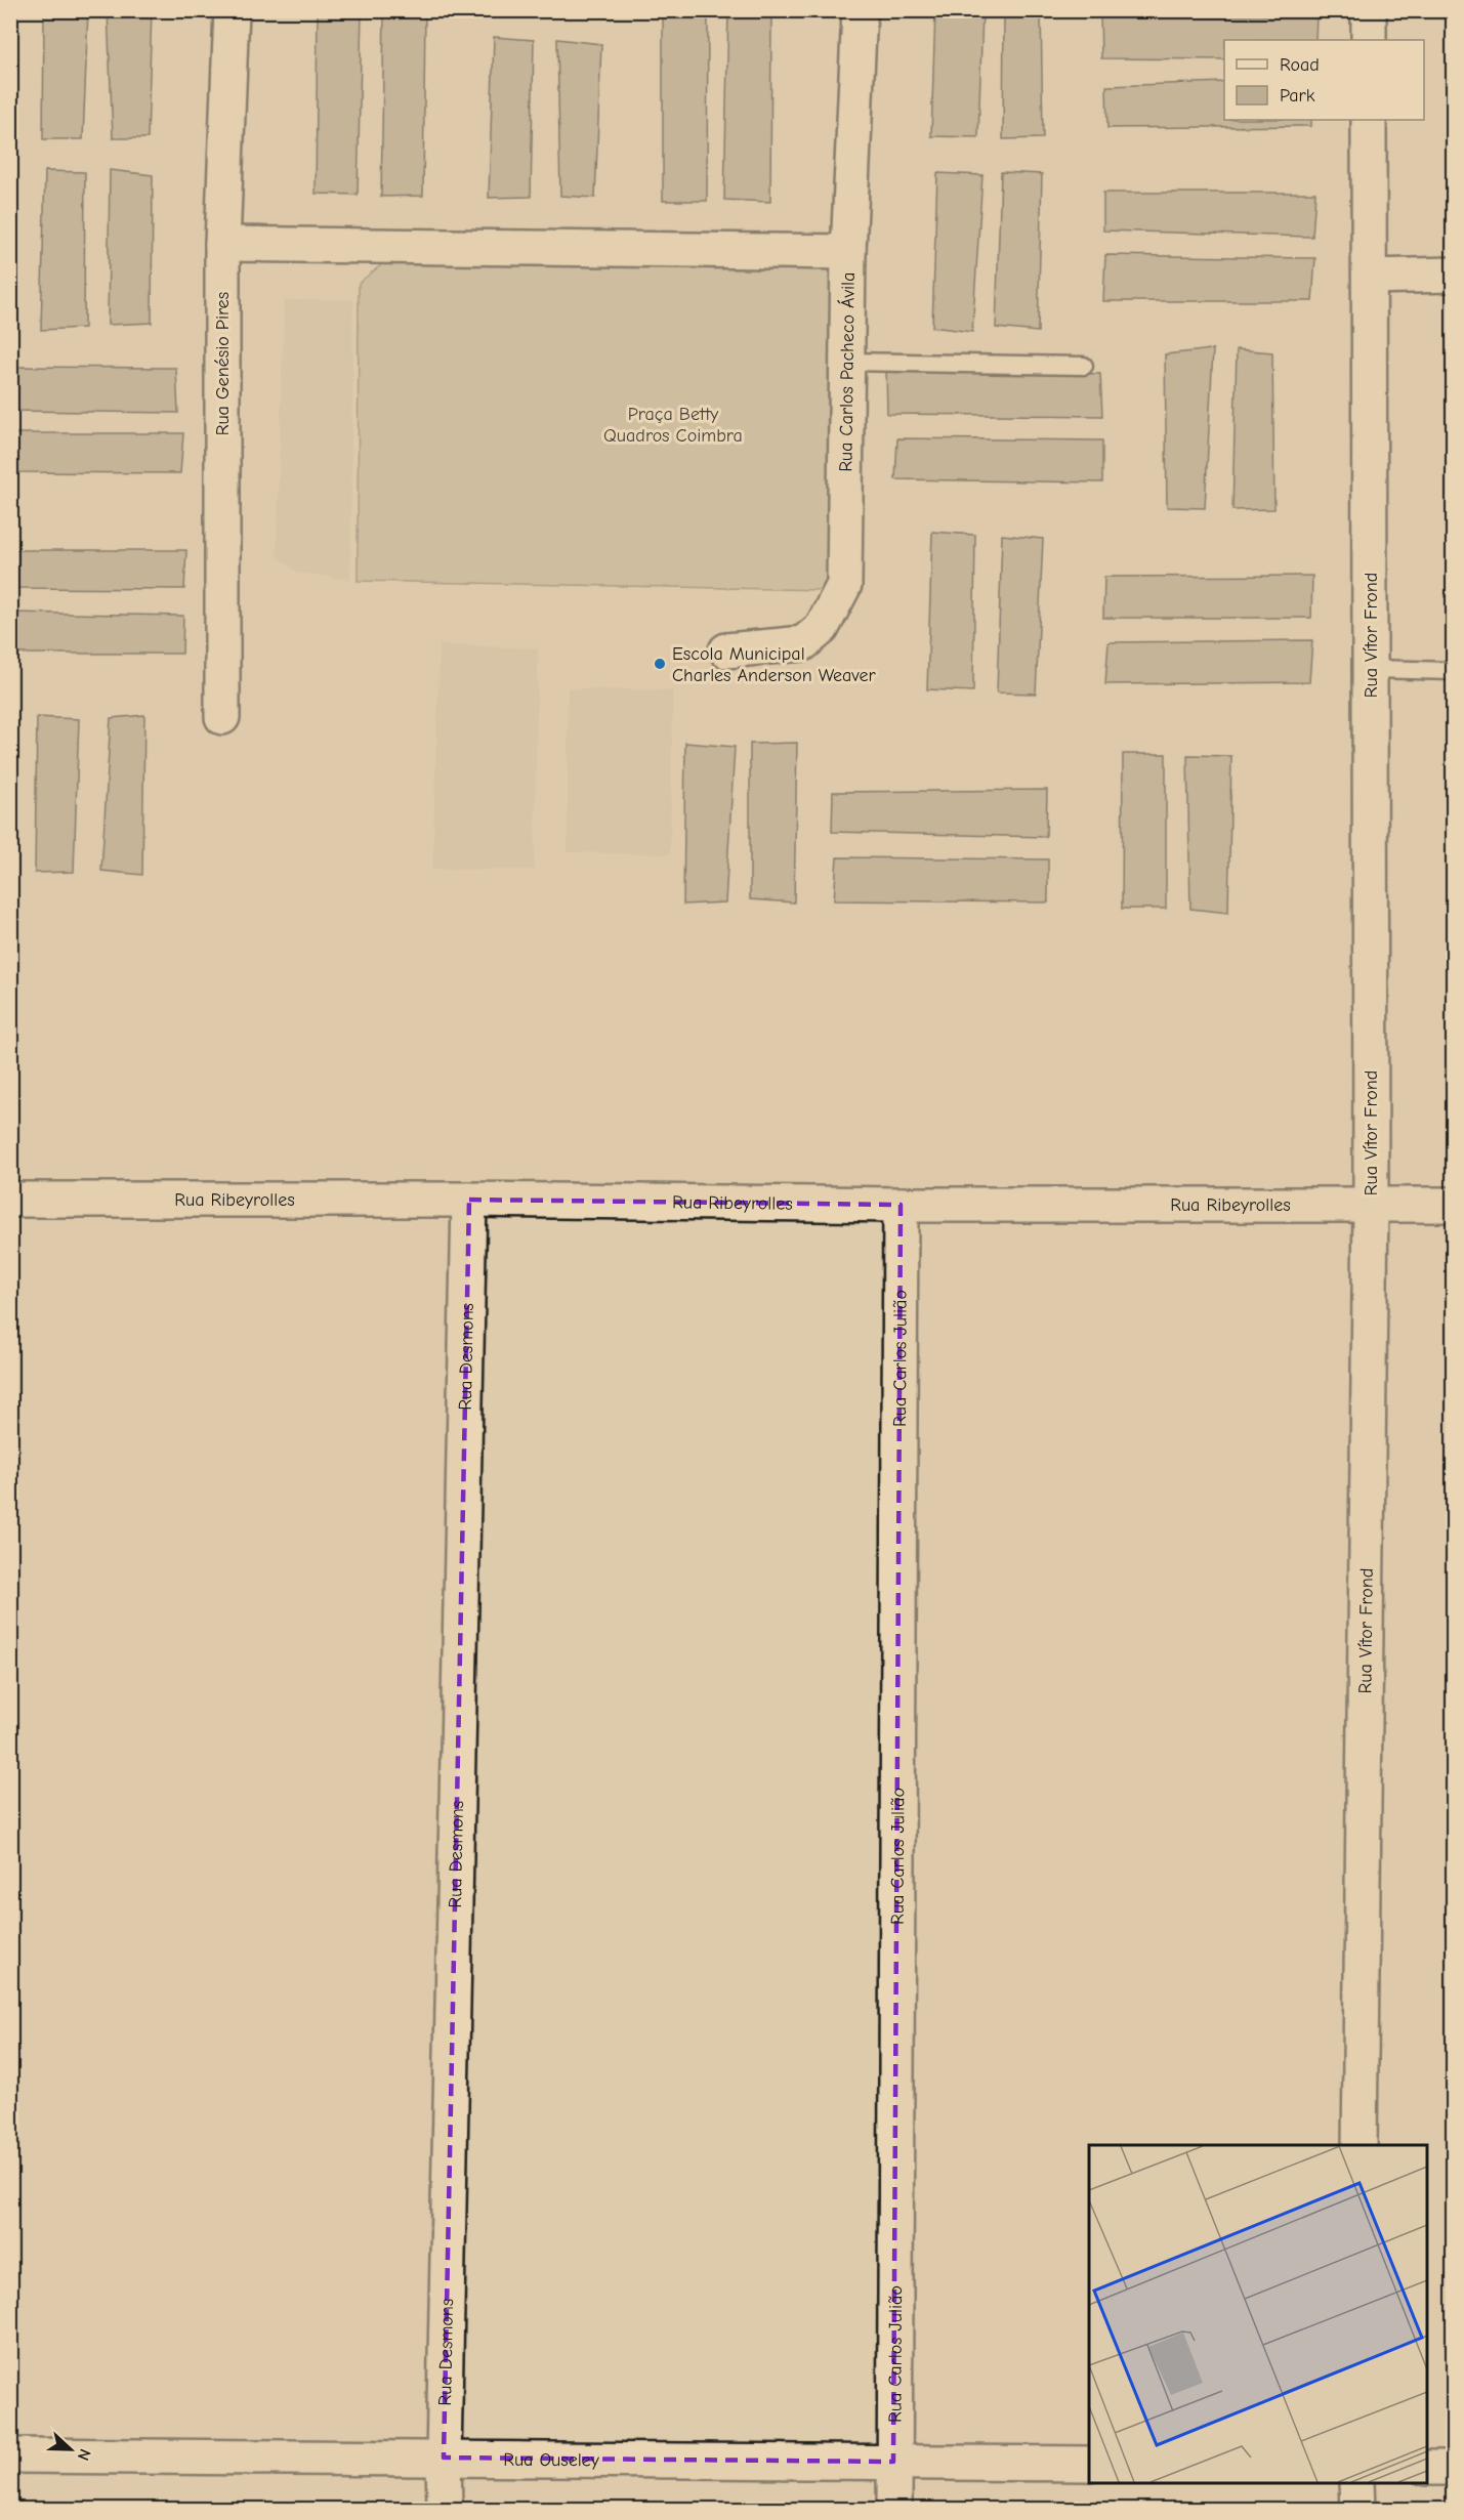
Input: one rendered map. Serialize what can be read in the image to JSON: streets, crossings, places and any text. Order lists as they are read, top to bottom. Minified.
{"streets":{"street":["Rua Genésio Pires","Rua Carlos Pacheco Ávila","Rua Vítor Frond","Rua Ribeyrolles","Rua Desmons","Rua Carlos Julião","Rua Ouseley"]},"crossings":[["Rua Vítor Frond","Rua Ribeyrolles"],["Rua Ribeyrolles","Rua Desmons"],["Rua Ribeyrolles","Rua Carlos Julião"],["Rua Desmons","Rua Ouseley"],["Rua Carlos Julião","Rua Ouseley"]],"parks":["Praça Betty Quadros Coimbra"],"places":["Escola Municipal Charles Anderson Weaver"],"legend":["Road","Park"],"north":"right"}
